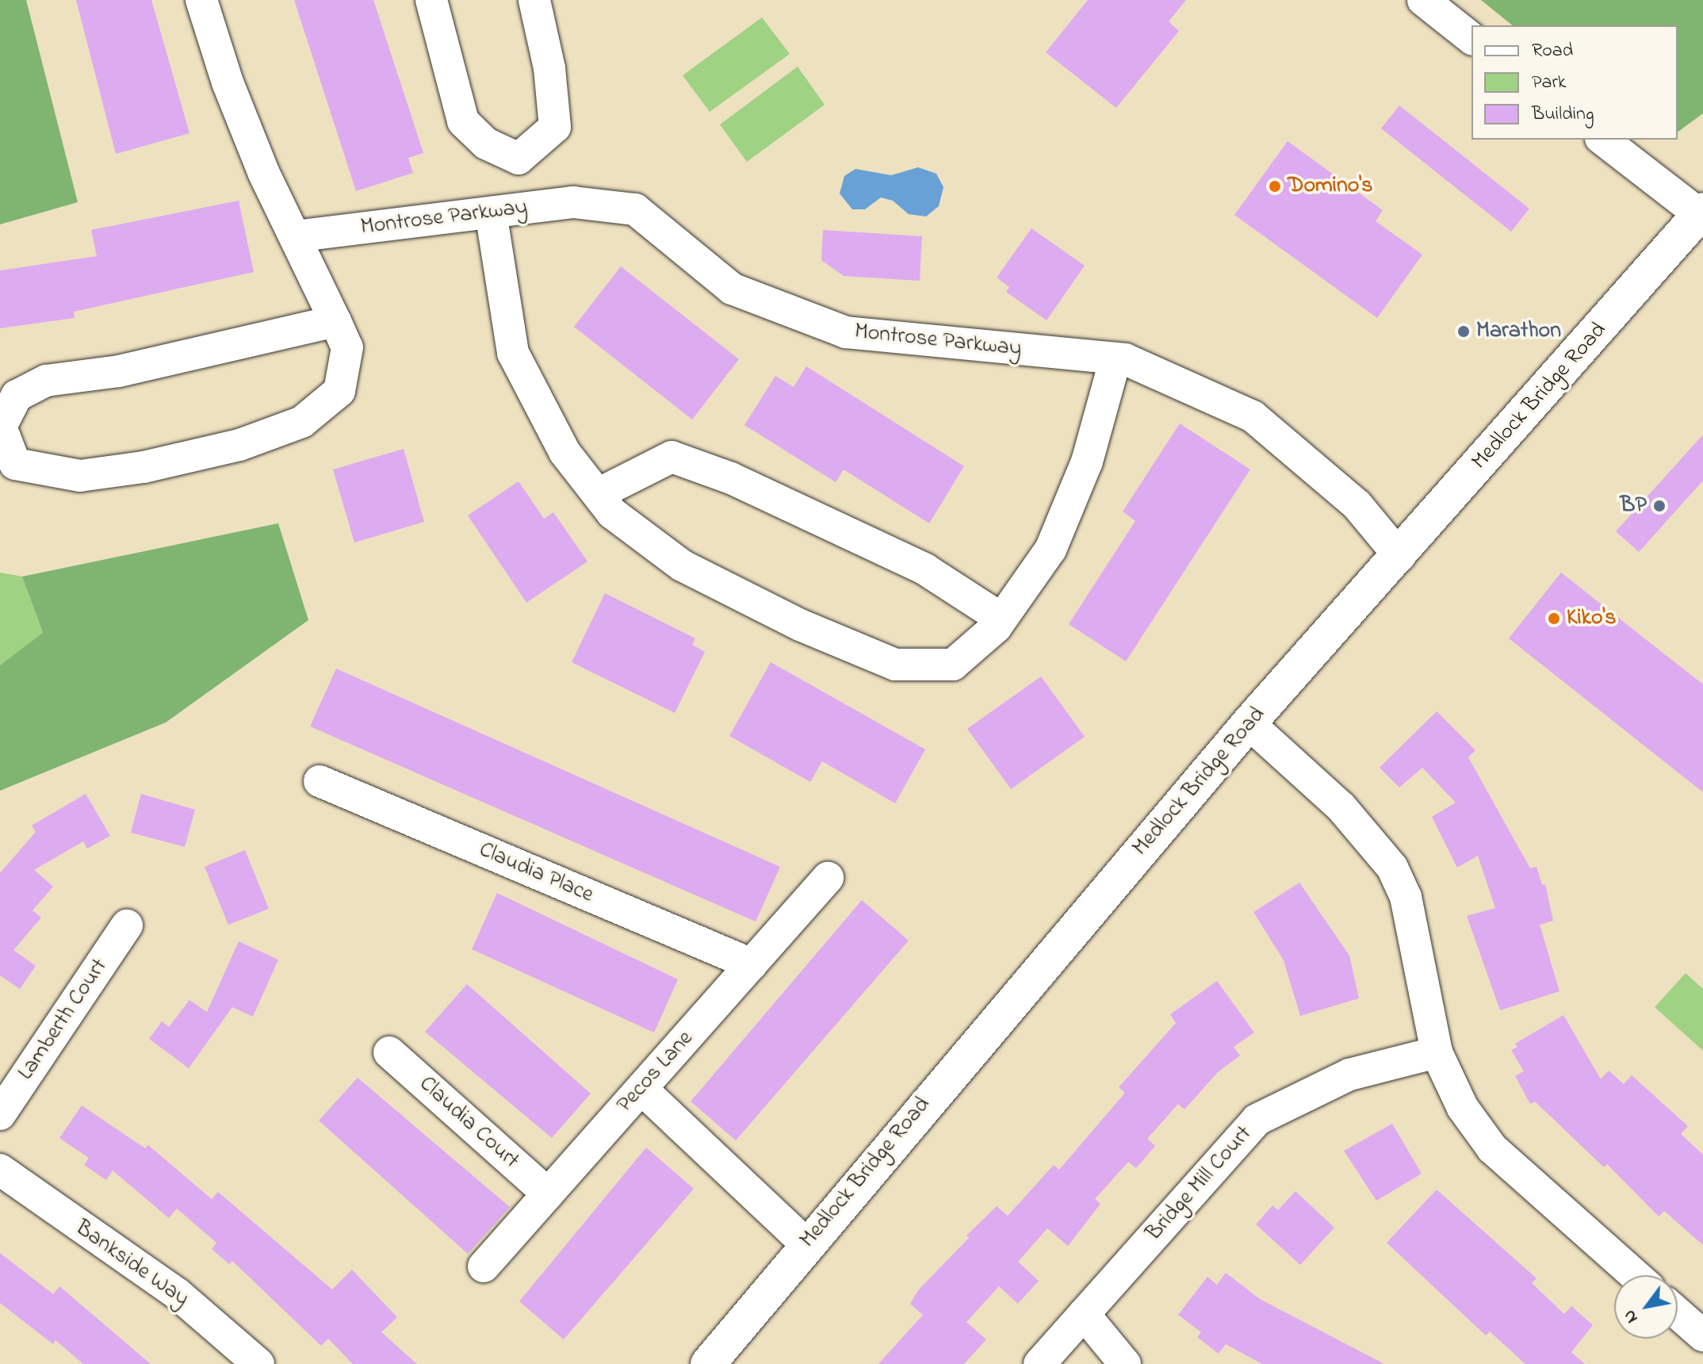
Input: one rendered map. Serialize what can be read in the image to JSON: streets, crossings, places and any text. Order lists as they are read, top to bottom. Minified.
{"streets":{"main road":["Medlock Bridge Road"],"street":["Montrose Parkway","Claudia Place","Lamberth Court","Pecos Lane","Claudia Court","Bridge Mill Court","Bankside Way"]},"crossings":[["Montrose Parkway","Medlock Bridge Road"],["Claudia Place","Pecos Lane"],["Pecos Lane","Claudia Court"]],"places":["Domino's","Marathon","BP","Kiko's"],"legend":["Road","Park","Building"],"north":"bottom left"}
